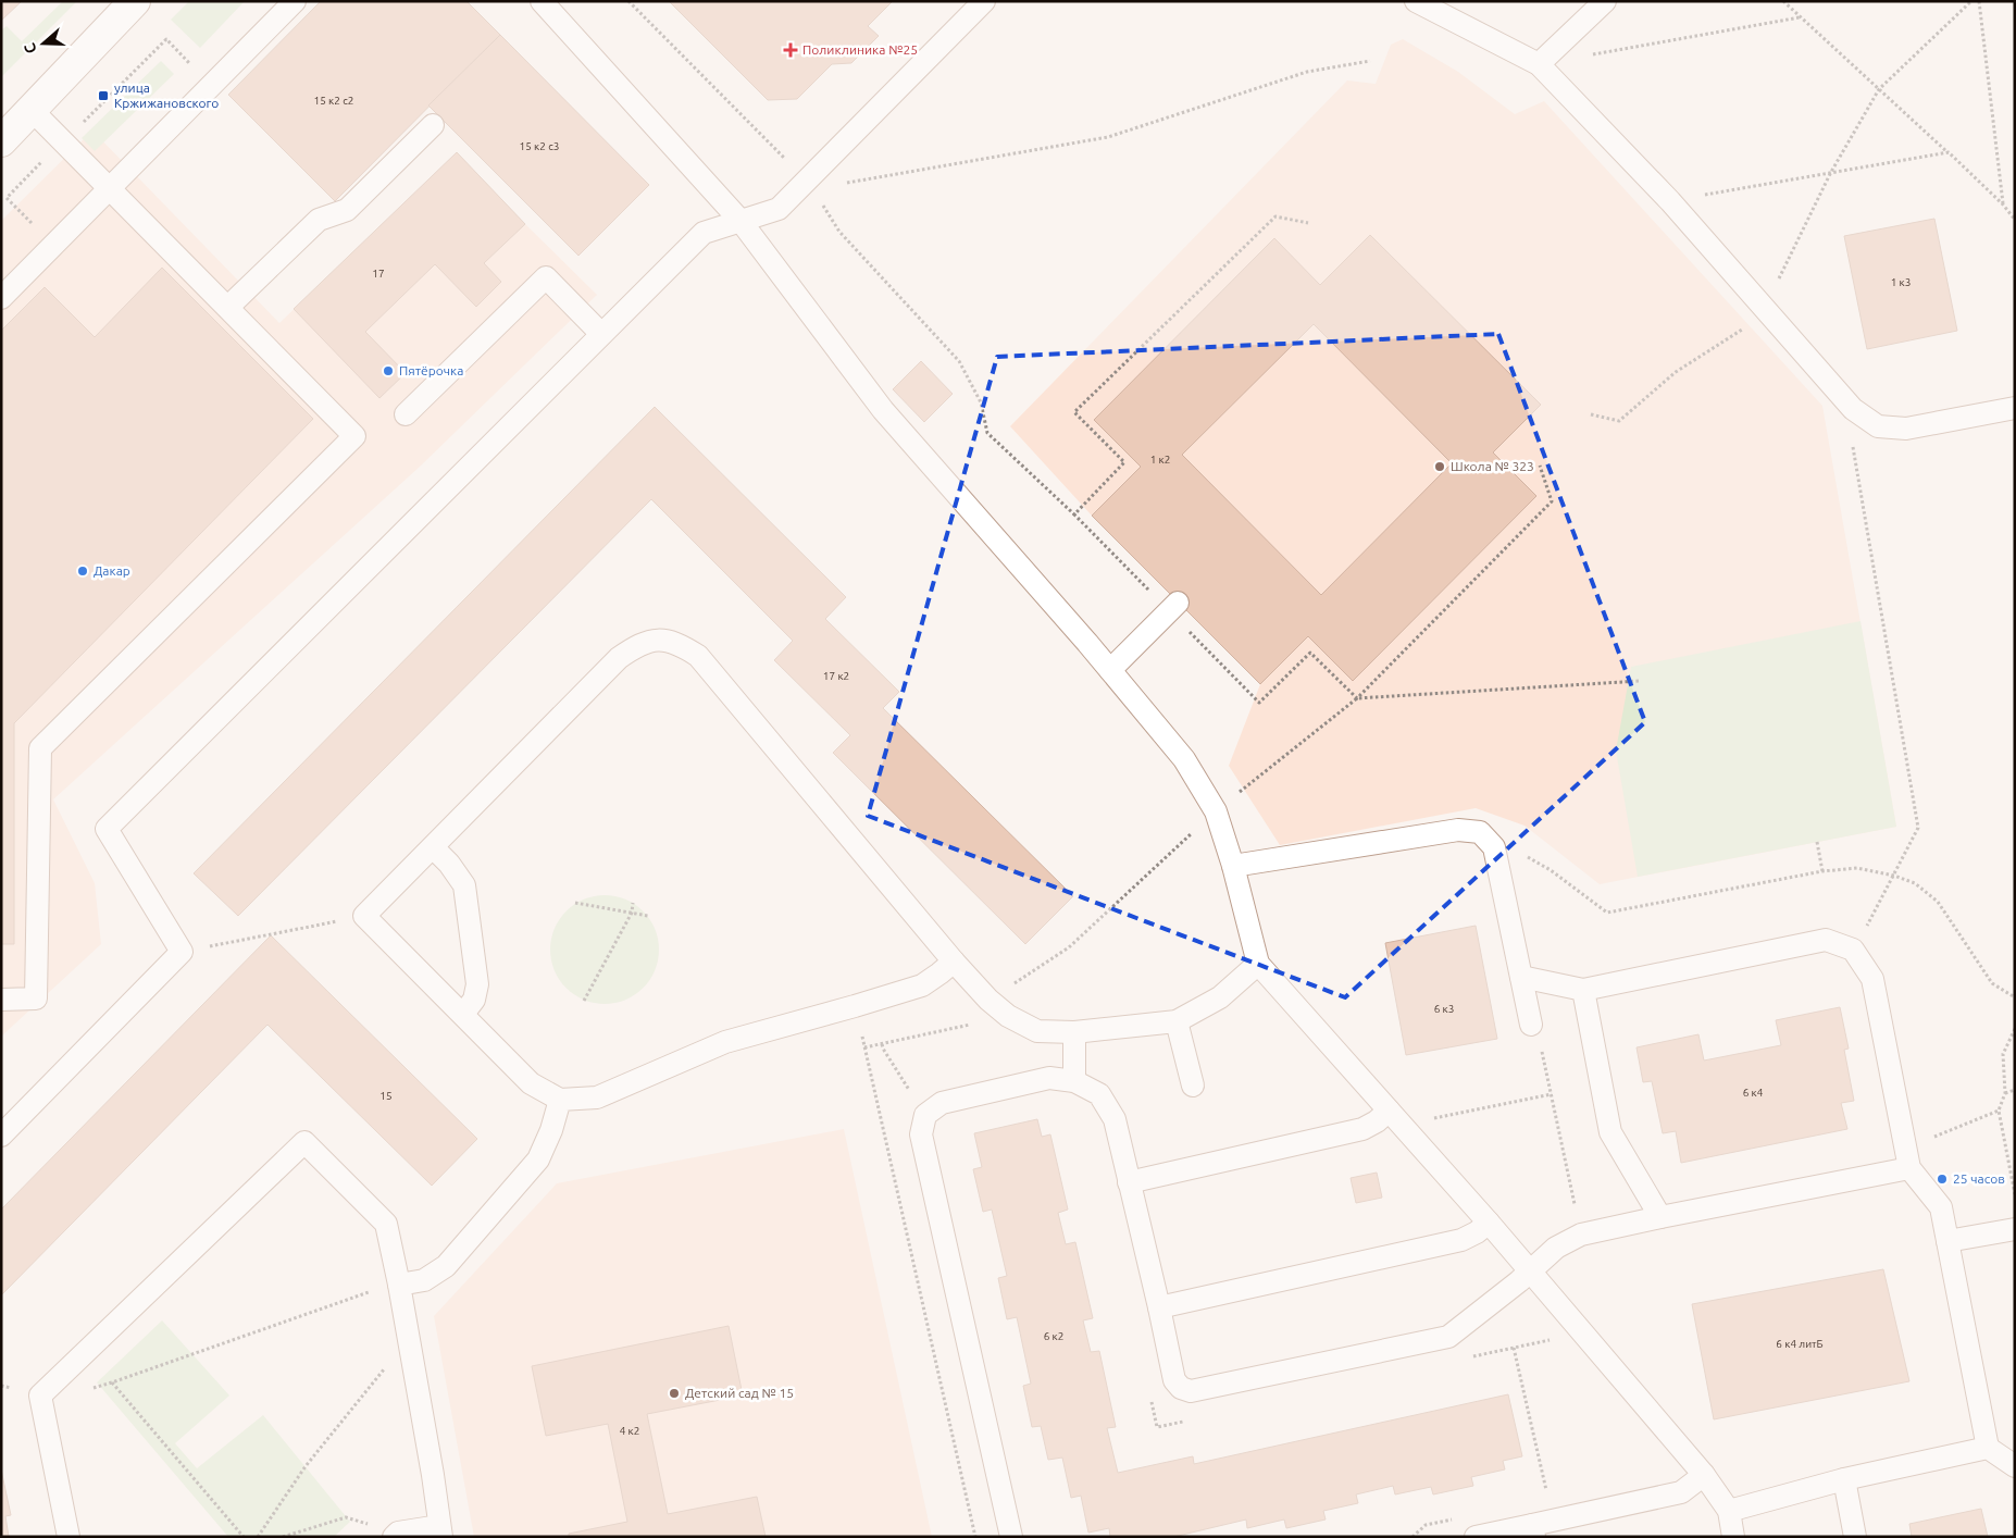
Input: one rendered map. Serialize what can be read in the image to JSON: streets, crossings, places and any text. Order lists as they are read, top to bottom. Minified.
{"places":{"health":["Поликлиника №25"],"transit":["улица Кржижановского"],"other":["Пятёрочка","Школа № 323","Дакар","25 часов","Детский сад № 15"]},"house_numbers":["15 к2 с2","15 к2 с3","17","1 к3","1 к2","17 к2","6 к3","6 к4","15","6 к2","6 к4 литБ","4 к2"],"north":"left"}
